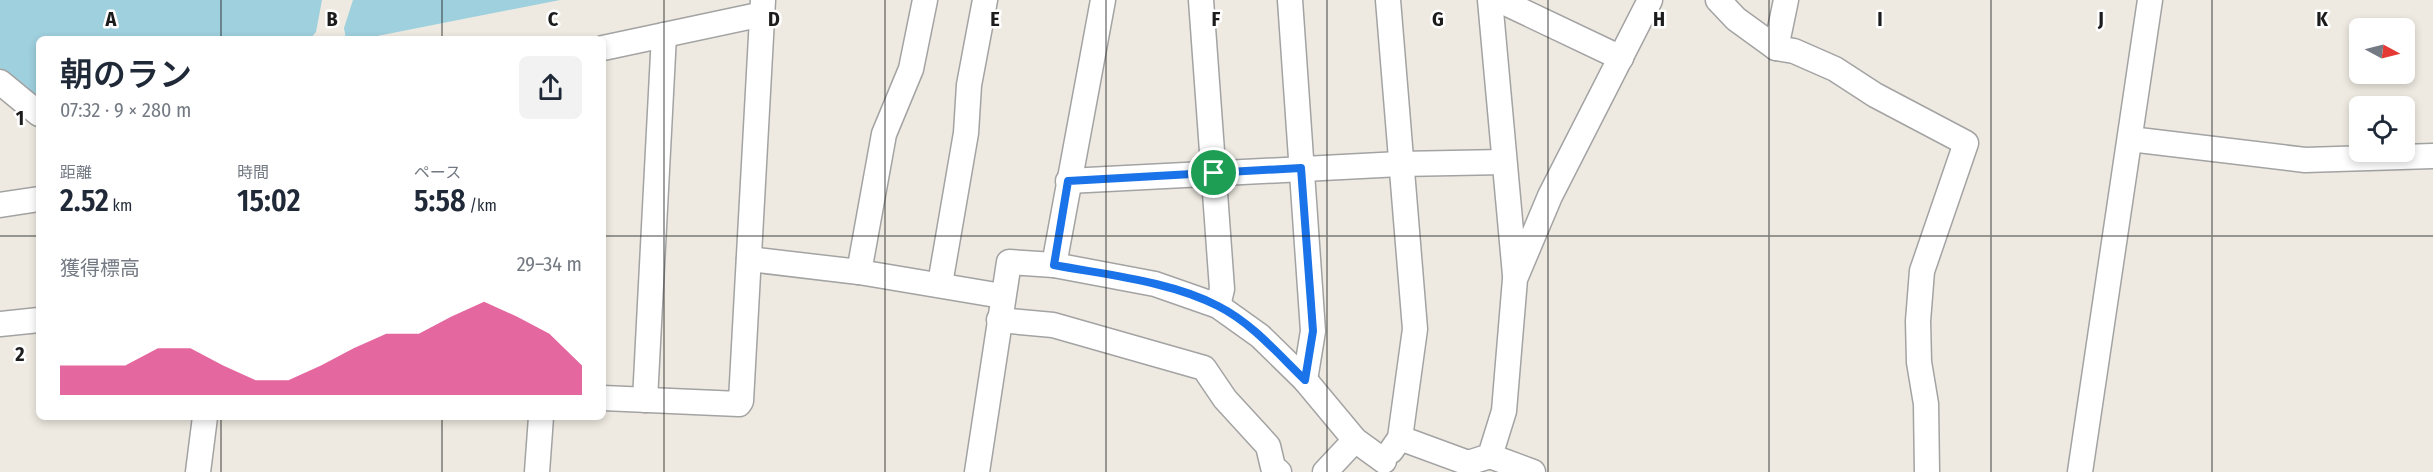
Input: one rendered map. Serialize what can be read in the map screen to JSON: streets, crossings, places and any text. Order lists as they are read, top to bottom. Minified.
{"north":"right","page":{"heading":["朝のラン","07:32 · 9 × 280 m"],"stats":[["距離","2.52 km"],["時間","15:02"],["ペース","5:58 /km"]],"chart":["獲得標高","29–34 m"]},"grid":{"columns":["A","B","C","D","E","F","G","H","I","J","K"],"rows":["1","2"]}}
